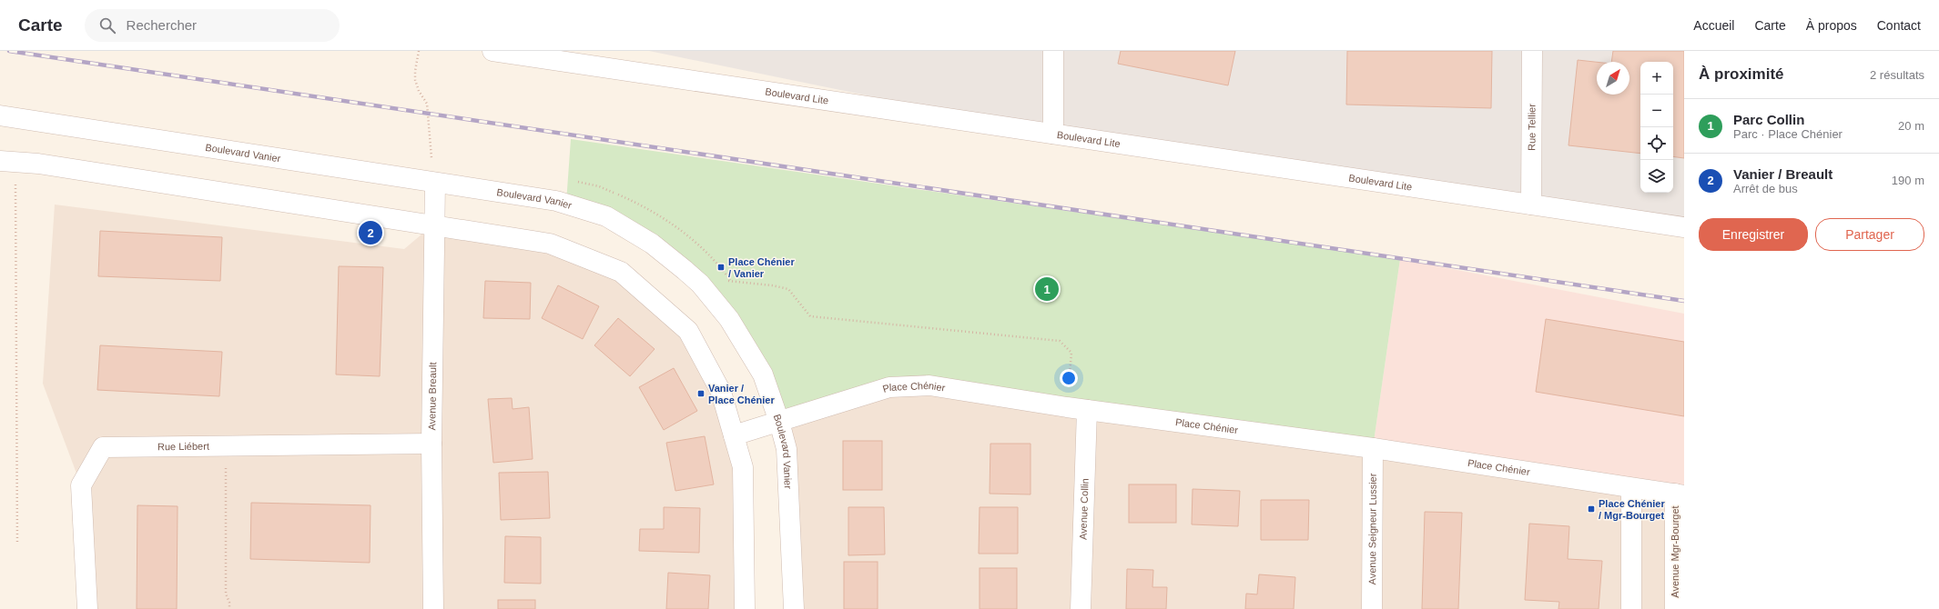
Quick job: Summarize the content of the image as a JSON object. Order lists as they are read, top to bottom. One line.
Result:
{"streets":{"street":["Boulevard Lite","Rue Tellier","Boulevard Vanier","Place Chénier","Avenue Breault","Rue Liébert","Avenue Collin","Avenue Seigneur Lussier","Avenue Mgr-Bourget"]},"crossings":[["Boulevard Lite","Rue Tellier"],["Boulevard Vanier","Place Chénier"],["Boulevard Vanier","Avenue Breault"],["Place Chénier","Avenue Collin"],["Place Chénier","Avenue Seigneur Lussier"],["Place Chénier","Avenue Mgr-Bourget"],["Avenue Breault","Rue Liébert"]],"places":{"transit":["Place Chénier / Vanier","Vanier / Place Chénier","Place Chénier / Mgr-Bourget"]},"north":"top right","page":{"header":"Carte","search":"Rechercher","nav":["Accueil","Carte","À propos","Contact"],"heading":["À proximité","2 résultats"],"map_buttons":["+","−"],"list":[{"mark":"1","name":"Parc Collin","note":"Parc · Place Chénier","value":"20 m"},{"mark":"2","name":"Vanier / Breault","note":"Arrêt de bus","value":"190 m"}],"buttons":["Enregistrer","Partager"],"pins":["2","1"]}}
